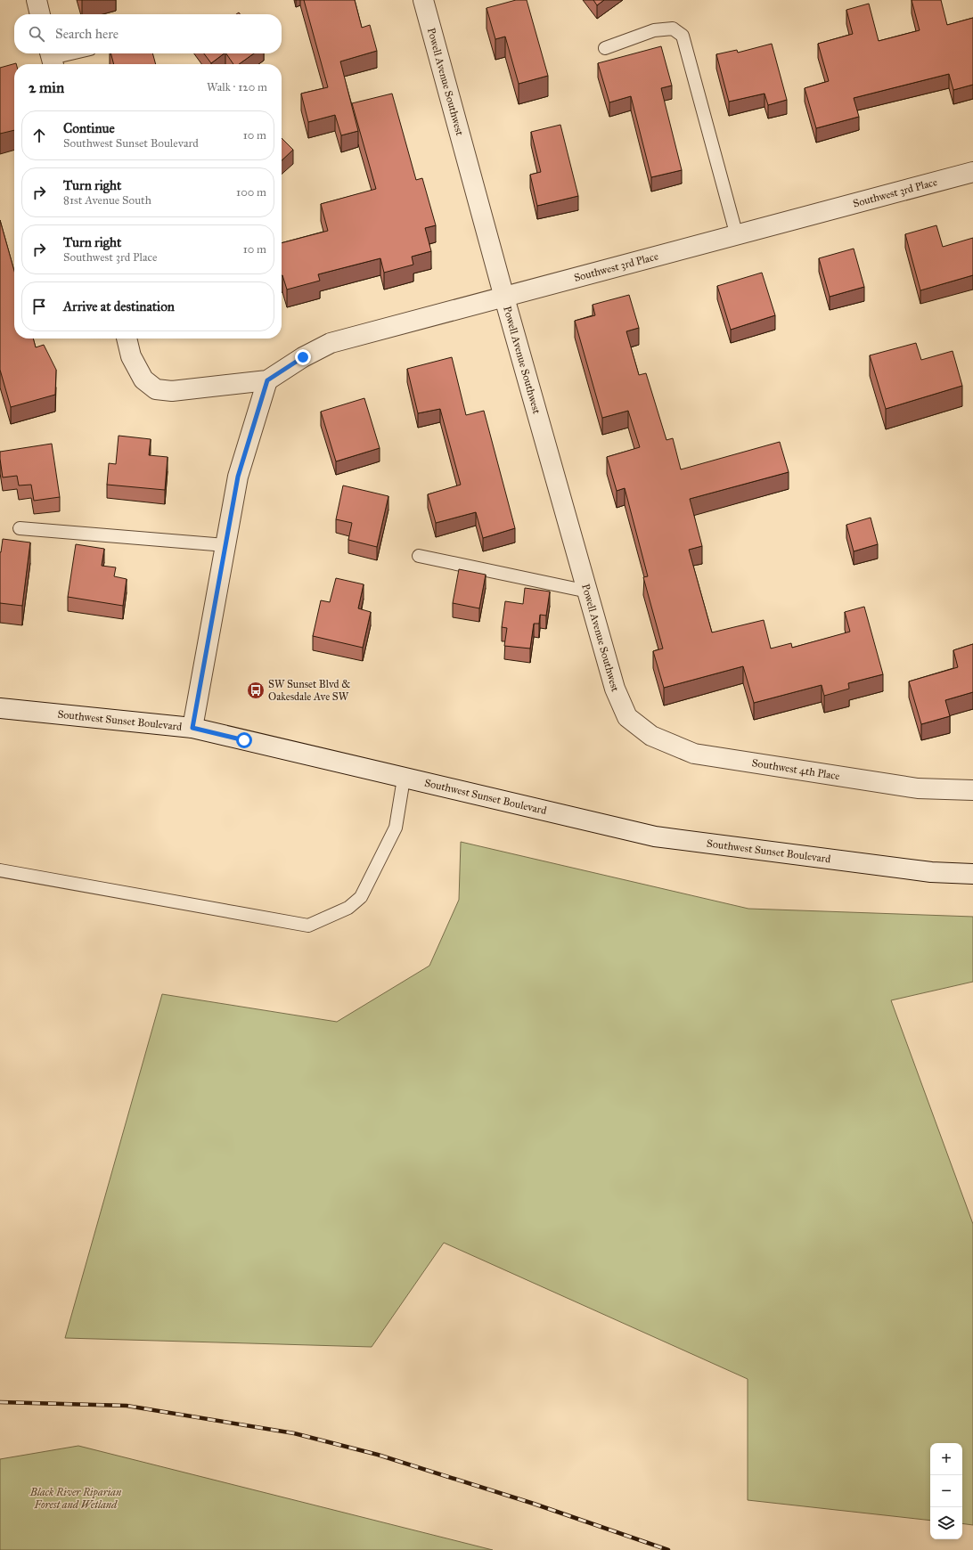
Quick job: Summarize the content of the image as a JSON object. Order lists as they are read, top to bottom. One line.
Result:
{"streets":{"street":["Powell Avenue Southwest","Southwest 3rd Place","Southwest Sunset Boulevard","Southwest 4th Place"]},"crossings":[["Powell Avenue Southwest","Southwest 3rd Place"],["Powell Avenue Southwest","Southwest 4th Place"]],"parks":["Black River Riparian Forest and Wetland"],"places":{"bus stop":["SW Sunset Blvd & Oakesdale Ave SW"]},"page":{"search":"Search here","heading":["2 min","Walk · 120 m"],"list":[["Continue","Southwest Sunset Boulevard","10 m"],["Turn right","81st Avenue South","100 m"],["Turn right","Southwest 3rd Place","10 m"],"Arrive at destination"],"map_buttons":["+","−"]}}
